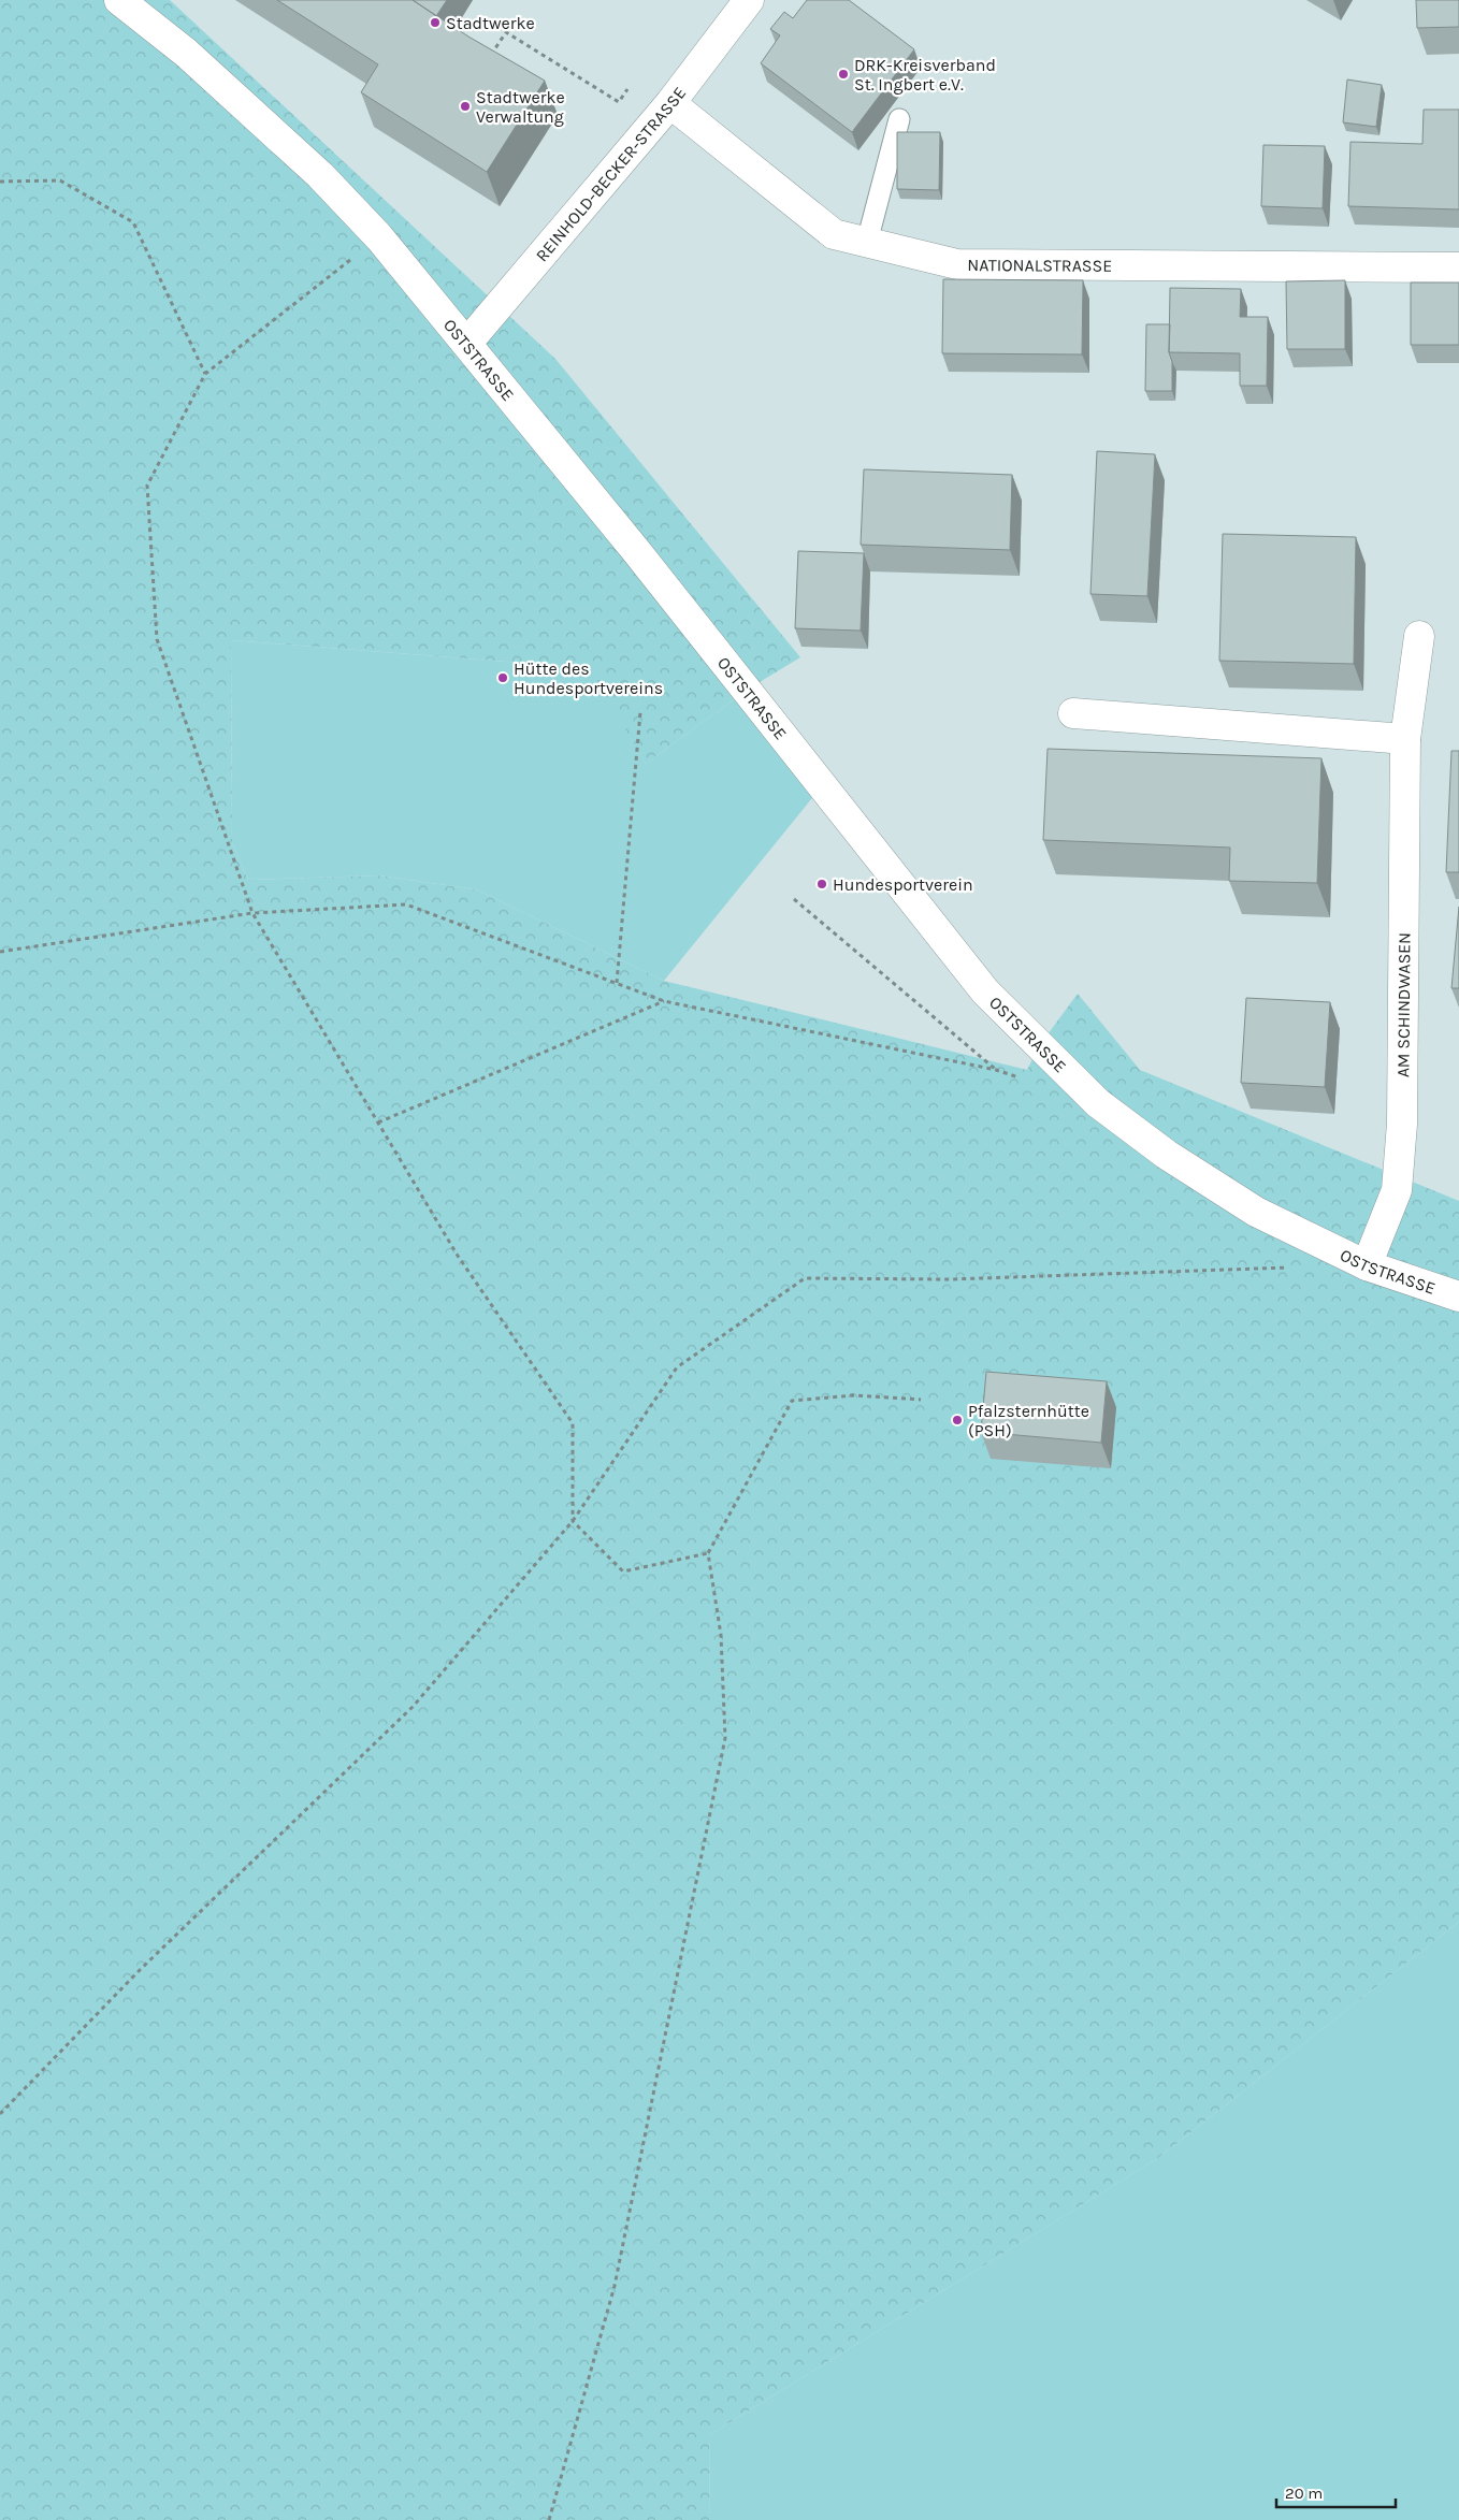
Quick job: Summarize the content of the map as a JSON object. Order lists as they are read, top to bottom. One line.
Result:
{"streets":{"street":["REINHOLD-BECKER-STRASSE","NATIONALSTRASSE","OSTSTRASSE","AM SCHINDWASEN"]},"crossings":[["REINHOLD-BECKER-STRASSE","NATIONALSTRASSE"],["REINHOLD-BECKER-STRASSE","OSTSTRASSE"],["OSTSTRASSE","AM SCHINDWASEN"]],"places":["Stadtwerke","DRK-Kreisverband St. Ingbert e.V.","Stadtwerke Verwaltung","Hütte des Hundesportvereins","Hundesportverein","Pfalzsternhütte (PSH)"],"scale_bar":"20 m"}
